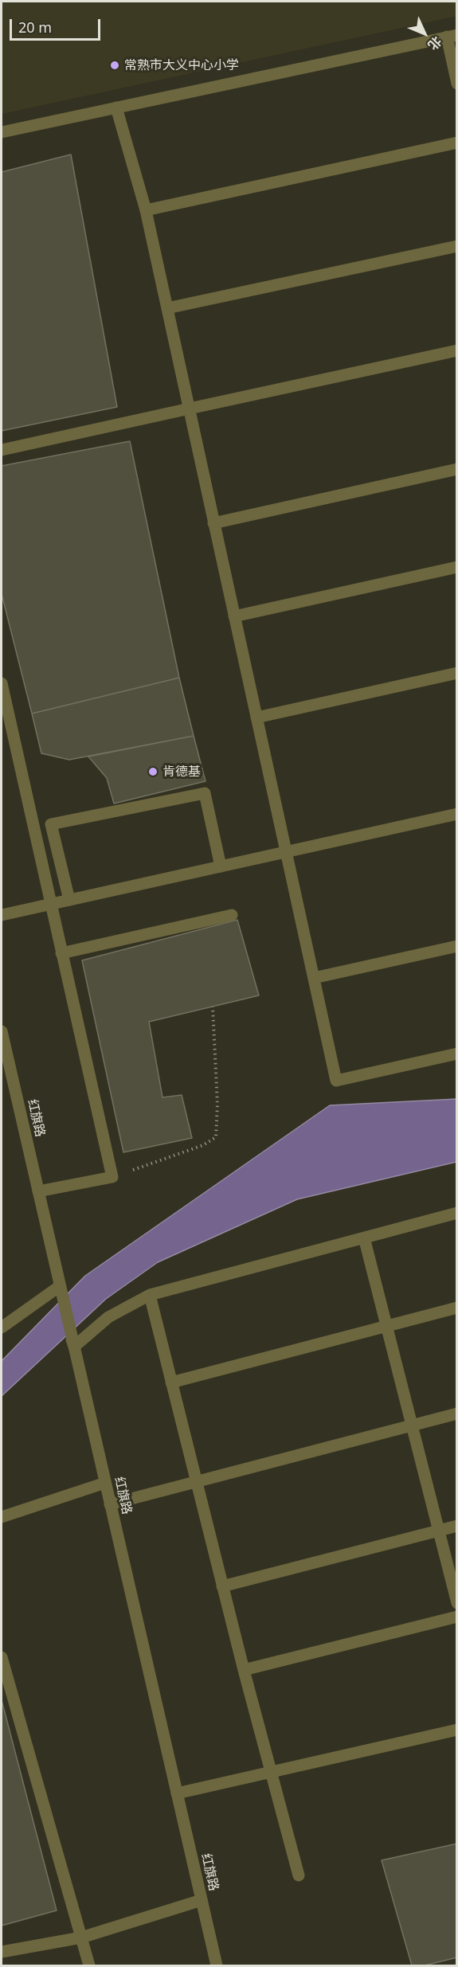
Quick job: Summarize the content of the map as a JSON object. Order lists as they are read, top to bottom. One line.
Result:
{"streets":{"street":["红旗路"]},"places":["常熟市大义中心小学","肯德基"],"scale_bar":"20 m","north":"bottom right"}
